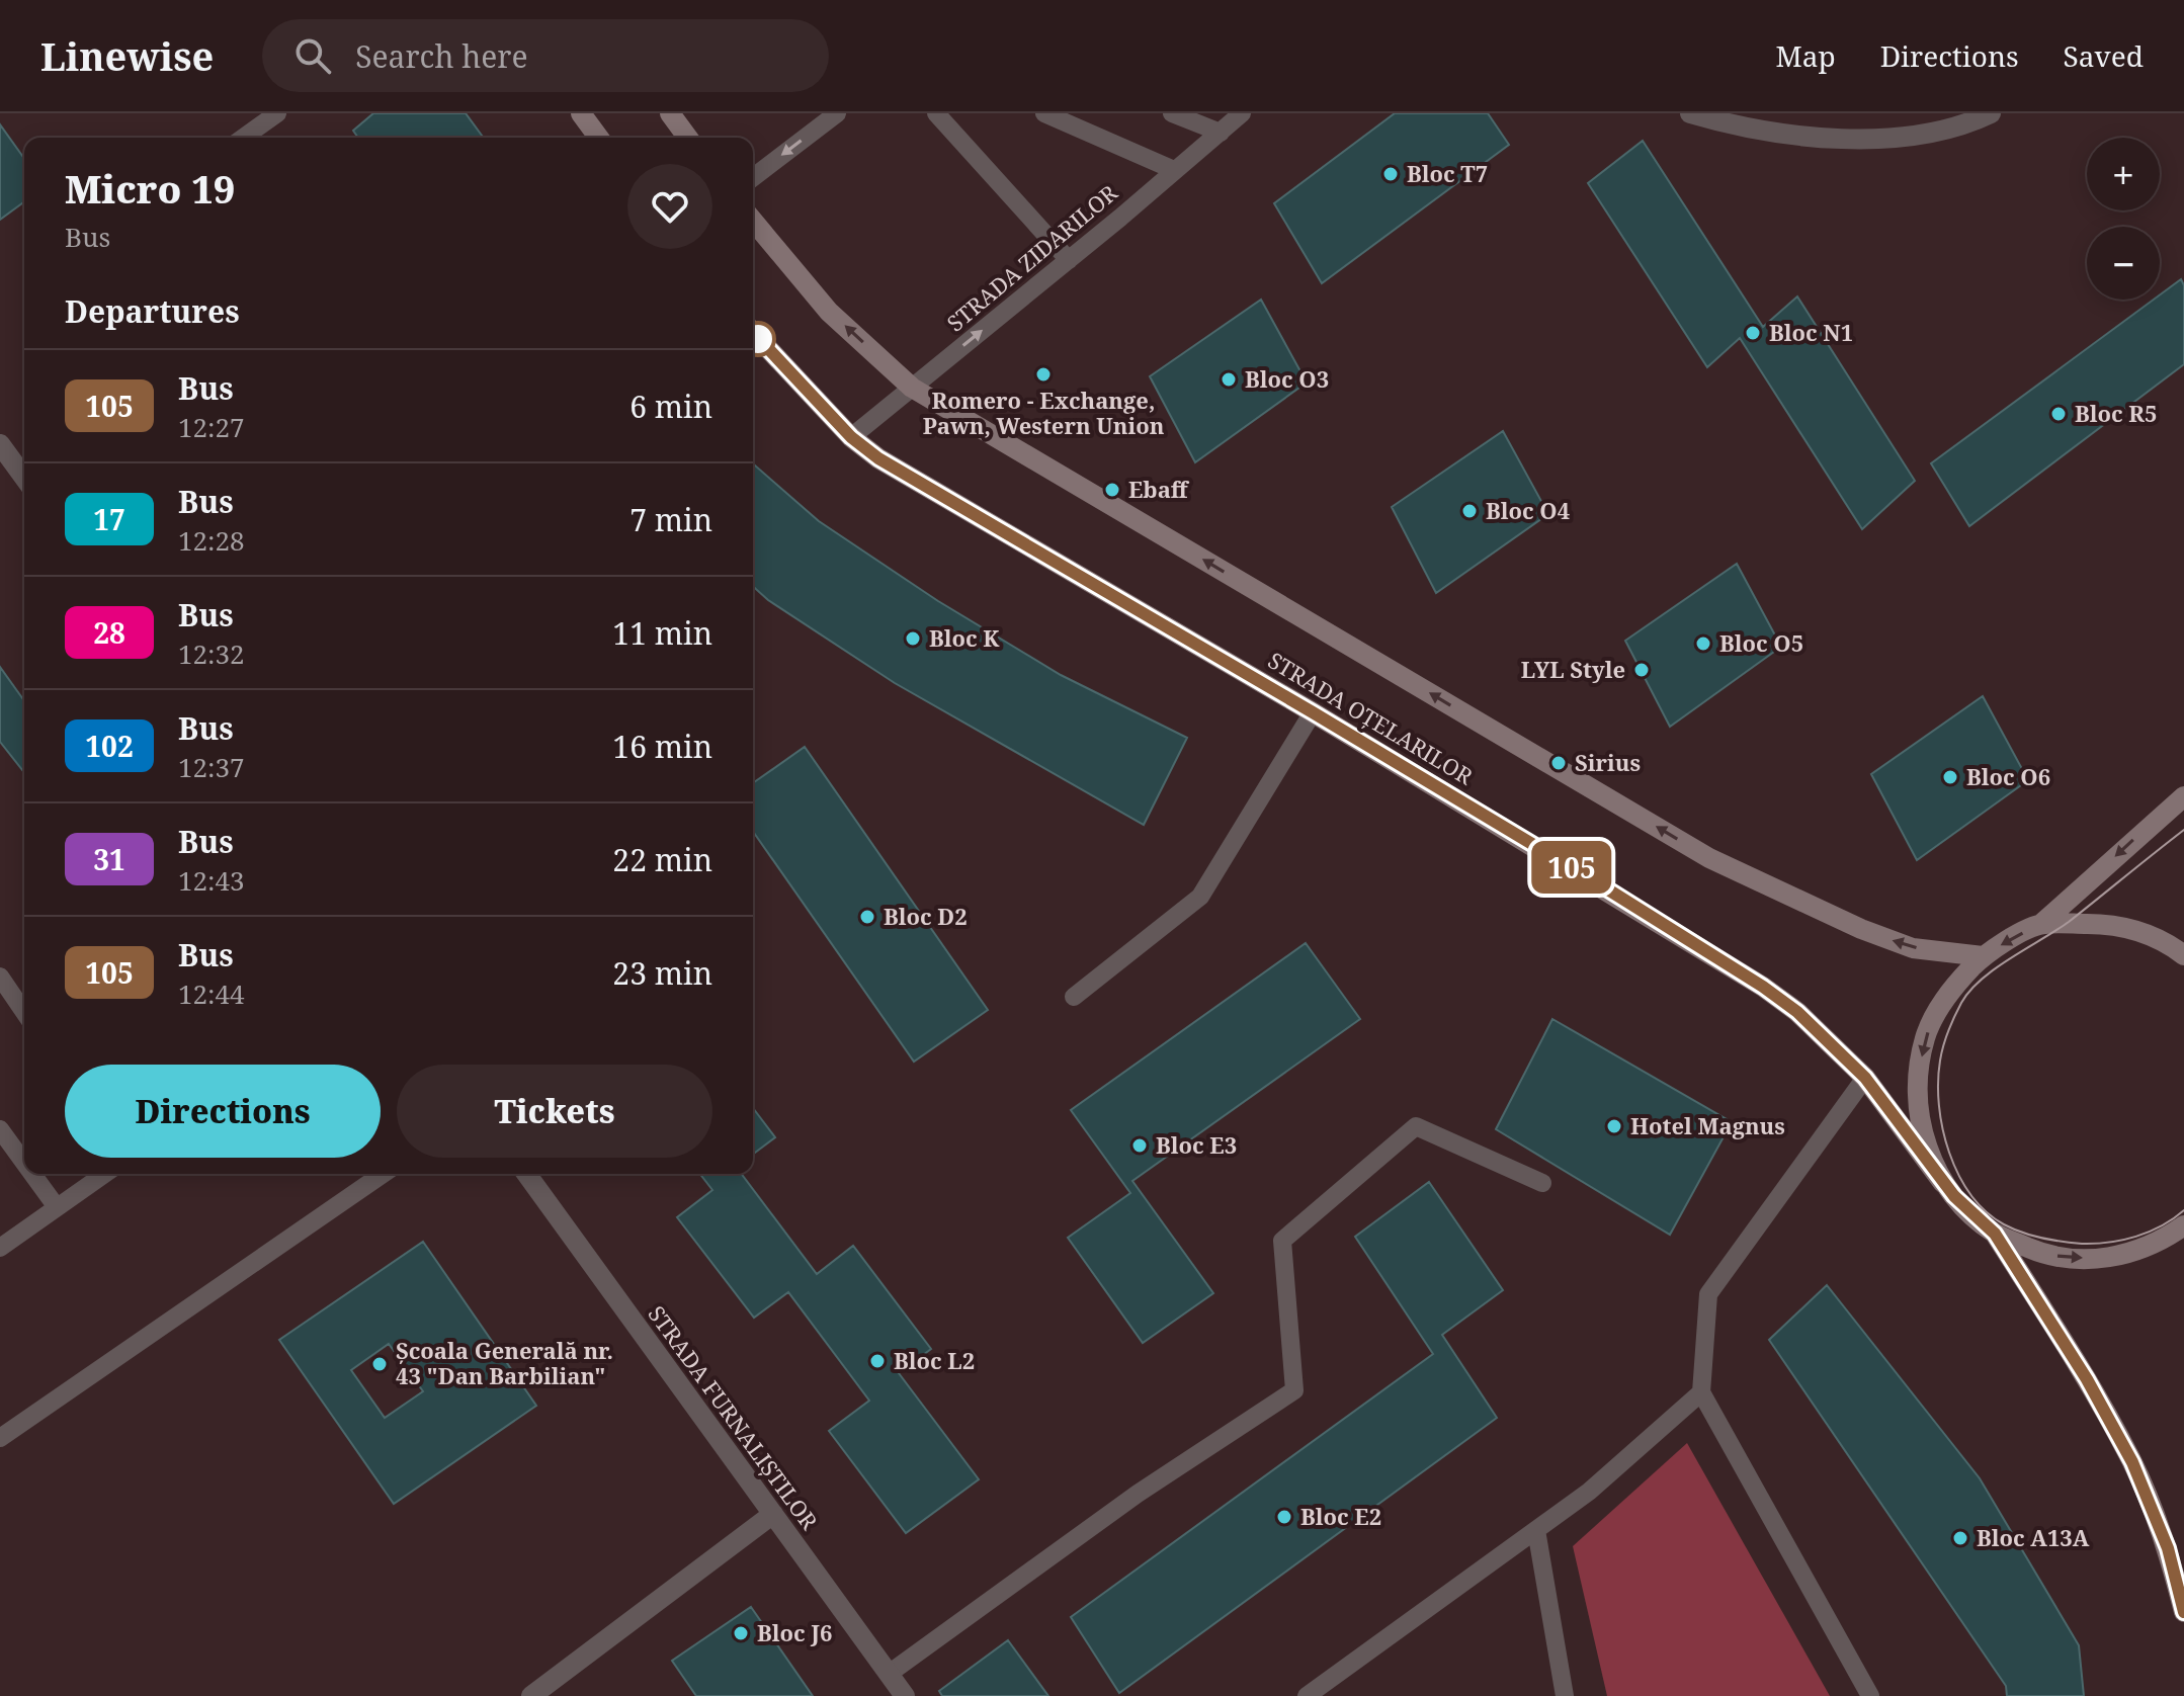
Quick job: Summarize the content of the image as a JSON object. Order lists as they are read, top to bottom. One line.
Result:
{"streets":{"main road":["STRADA OȚELARILOR"],"street":["STRADA FURNALIȘTILOR"],"lane":["STRADA ZIDARILOR"]},"crossings":[["STRADA ZIDARILOR","STRADA OȚELARILOR"]],"one_way":["STRADA ZIDARILOR"],"places":["Bloc T7","Bloc N1","Romero - Exchange, Pawn, Western Union","Bloc O3","Bloc R5","Ebaff","Bloc O4","Bloc K","Bloc O5","LYL Style","Sirius","Bloc O6","Bloc D2","Hotel Magnus","Bloc E3","Bloc L2","Școala Generală nr. 43 \"Dan Barbilian\"","Bloc E2","Bloc A13A","Bloc J6"],"lines":["bus line 105"],"page":{"header":"Linewise","search":"Search here","nav":["Map","Directions","Saved"],"on_map":"105","map_buttons":["+","−"],"heading":[["Micro 19","Bus"],"Departures"],"list":[{"mark":"105","name":"Bus","note":"12:27","value":"6 min"},{"mark":"17","name":"Bus","note":"12:28","value":"7 min"},{"mark":"28","name":"Bus","note":"12:32","value":"11 min"},{"mark":"102","name":"Bus","note":"12:37","value":"16 min"},{"mark":"31","name":"Bus","note":"12:43","value":"22 min"},{"mark":"105","name":"Bus","note":"12:44","value":"23 min"}],"buttons":["Directions","Tickets"]}}
